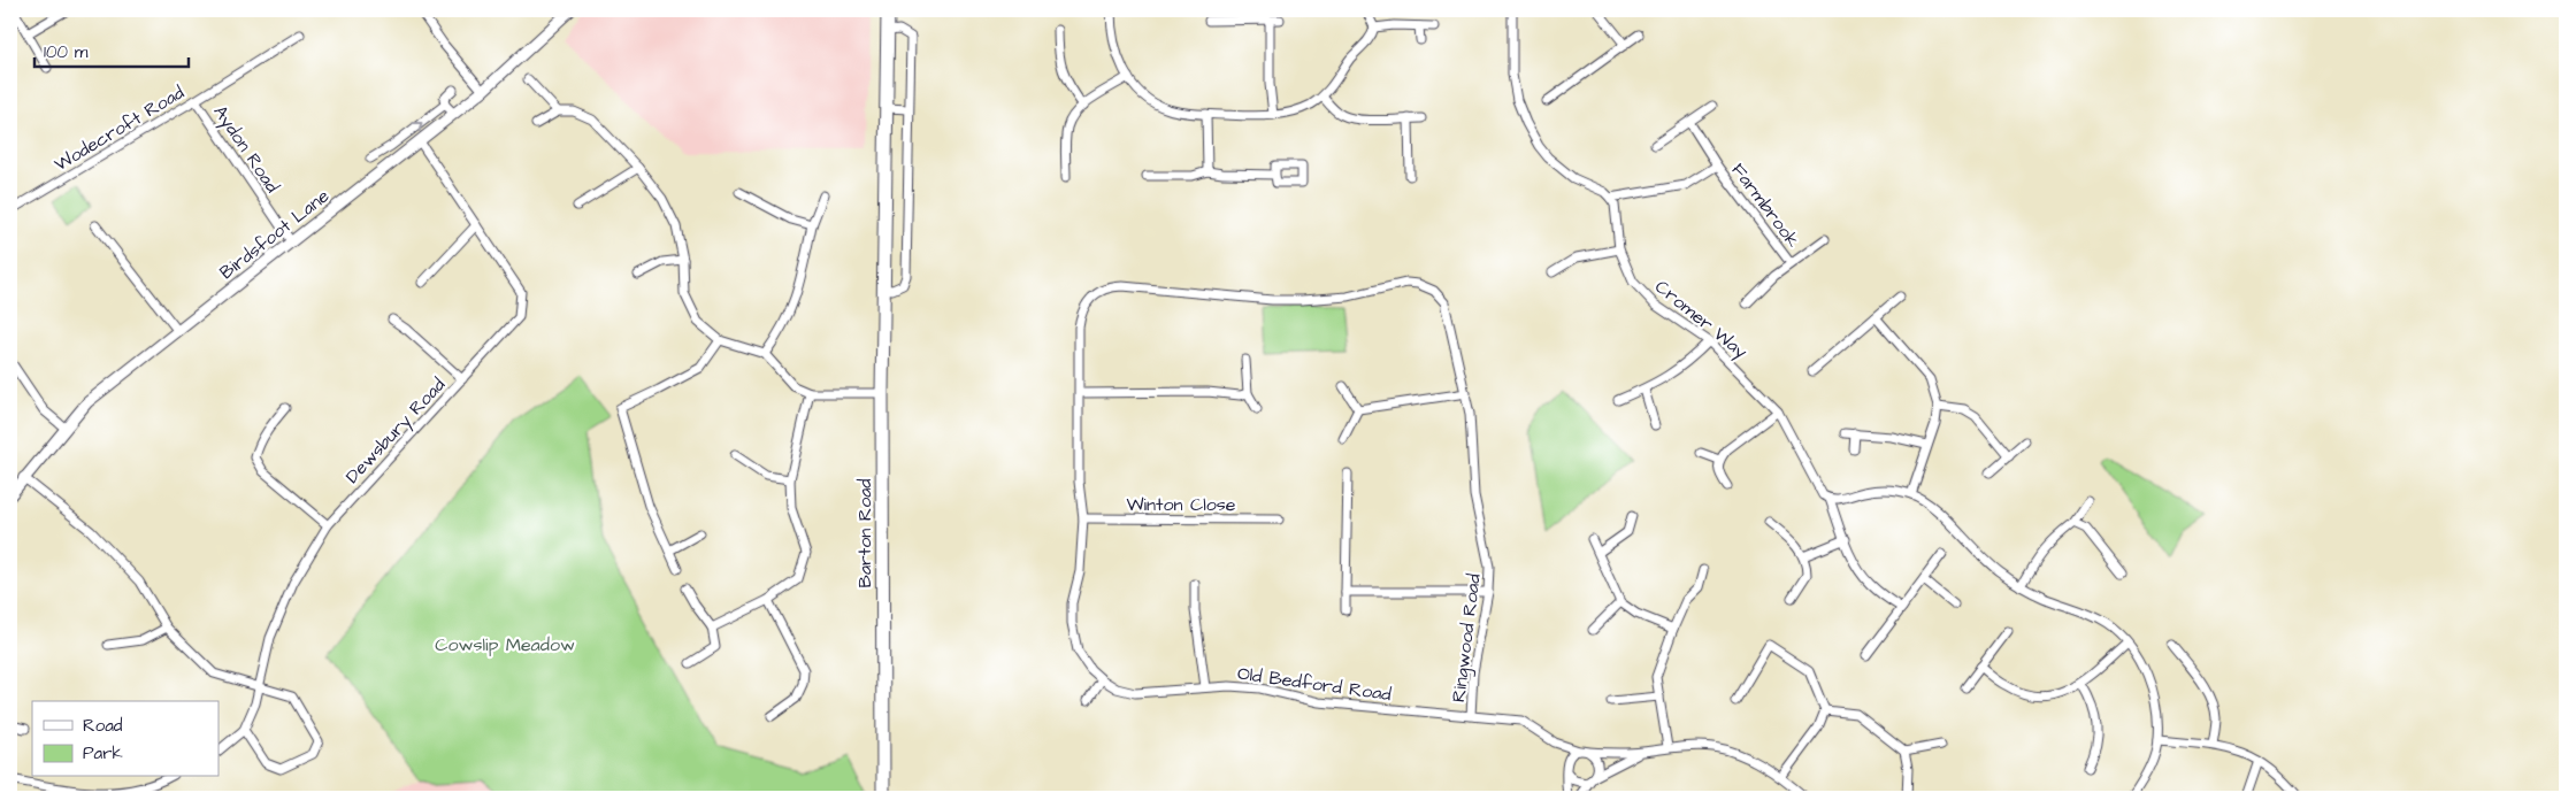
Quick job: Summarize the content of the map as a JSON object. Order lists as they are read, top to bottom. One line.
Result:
{"streets":{"highway":["Barton Road"],"street":["Wodecroft Road","Aydon Road","Farmbrook","Birdsfoot Lane","Cromer Way","Dewsbury Road","Winton Close","Ringwood Road","Old Bedford Road"]},"crossings":[["Wodecroft Road","Aydon Road"],["Aydon Road","Birdsfoot Lane"],["Farmbrook","Cromer Way"],["Birdsfoot Lane","Dewsbury Road"],["Winton Close","Old Bedford Road"],["Ringwood Road","Old Bedford Road"]],"parks":["Cowslip Meadow"],"legend":["Road","Park"],"scale_bar":"100 m"}
